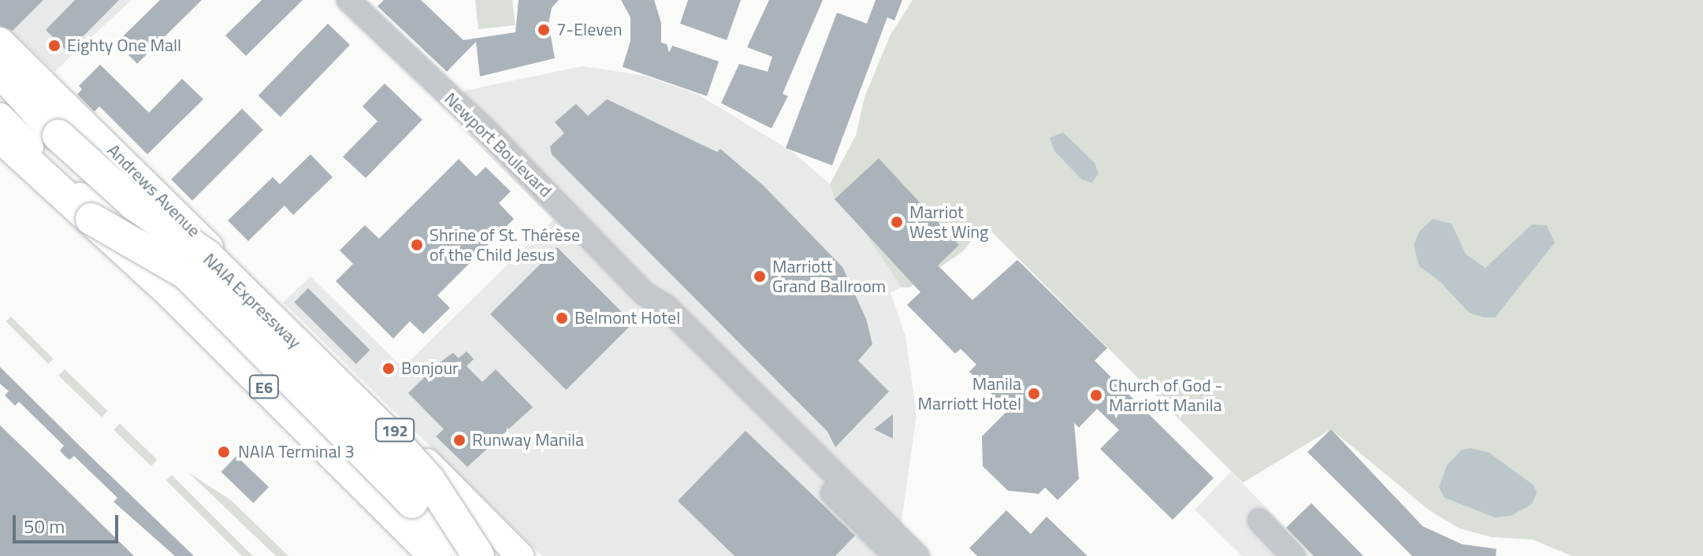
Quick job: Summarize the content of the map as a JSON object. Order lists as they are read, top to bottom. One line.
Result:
{"streets":{"highway":["NAIA Expressway","E6"],"main road":["Andrews Avenue","192"],"street":["Newport Boulevard"]},"places":["7-Eleven","Eighty One Mall","Marriot West Wing","Shrine of St. Thérèse of the Child Jesus","Marriott Grand Ballroom","Belmont Hotel","Bonjour","Manila Marriott Hotel","Church of God - Marriott Manila","Runway Manila","NAIA Terminal 3"],"scale_bar":"50 m"}
